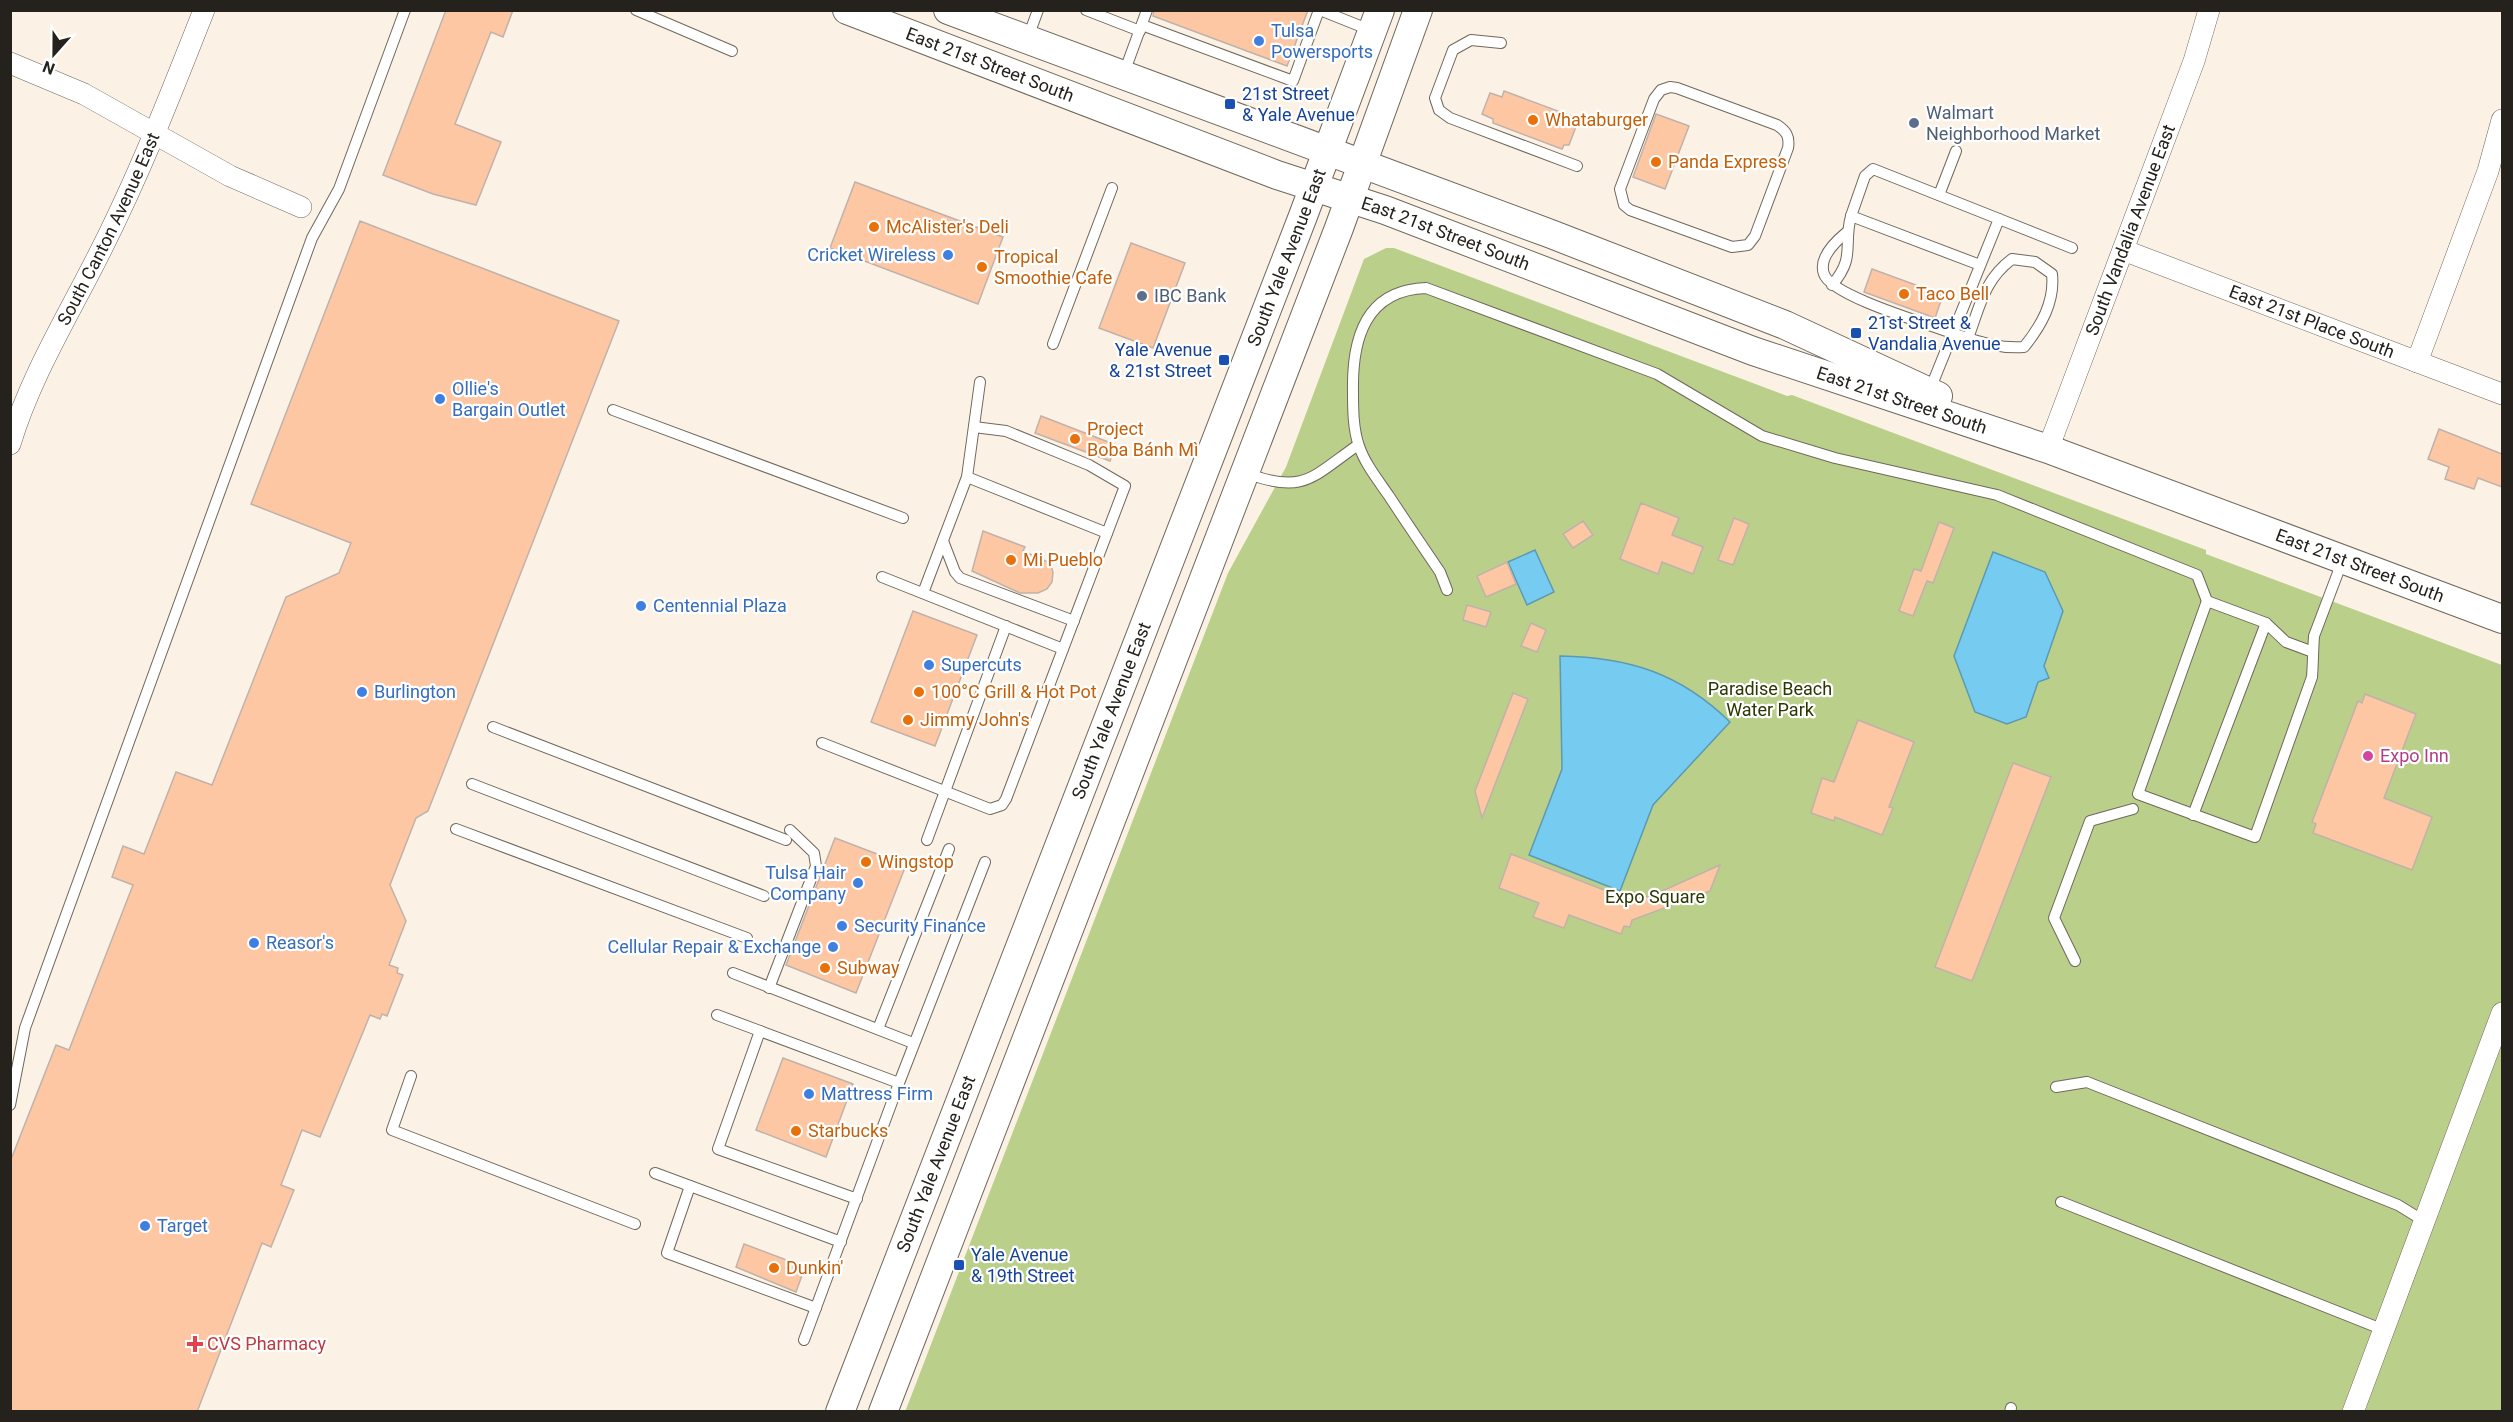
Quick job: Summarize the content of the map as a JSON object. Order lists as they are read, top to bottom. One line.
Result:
{"streets":{"main road":["East 21st Street South","South Yale Avenue East"],"street":["South Canton Avenue East","South Vandalia Avenue East","East 21st Place South"]},"crossings":[["East 21st Street South","South Vandalia Avenue East"],["East 21st Street South","South Yale Avenue East"],["South Vandalia Avenue East","East 21st Place South"]],"parks":["Paradise Beach Water Park","Expo Square"],"places":{"other":["Tulsa Powersports","Whataburger","Walmart Neighborhood Market","Panda Express","McAlister's Deli","Cricket Wireless","Tropical Smoothie Cafe","Taco Bell","IBC Bank","Ollie's Bargain Outlet","Project Boba Bánh Mì","Mi Pueblo","Centennial Plaza","Supercuts","Burlington","100°C Grill & Hot Pot","Jimmy John's","Expo Inn","Wingstop","Tulsa Hair Company","Security Finance","Reasor's","Cellular Repair & Exchange","Subway","Mattress Firm","Starbucks","Target","Dunkin'"],"transit":["21st Street & Yale Avenue","21st Street & Vandalia Avenue","Yale Avenue & 21st Street","Yale Avenue & 19th Street"],"health":["CVS Pharmacy"]},"north":"bottom"}
